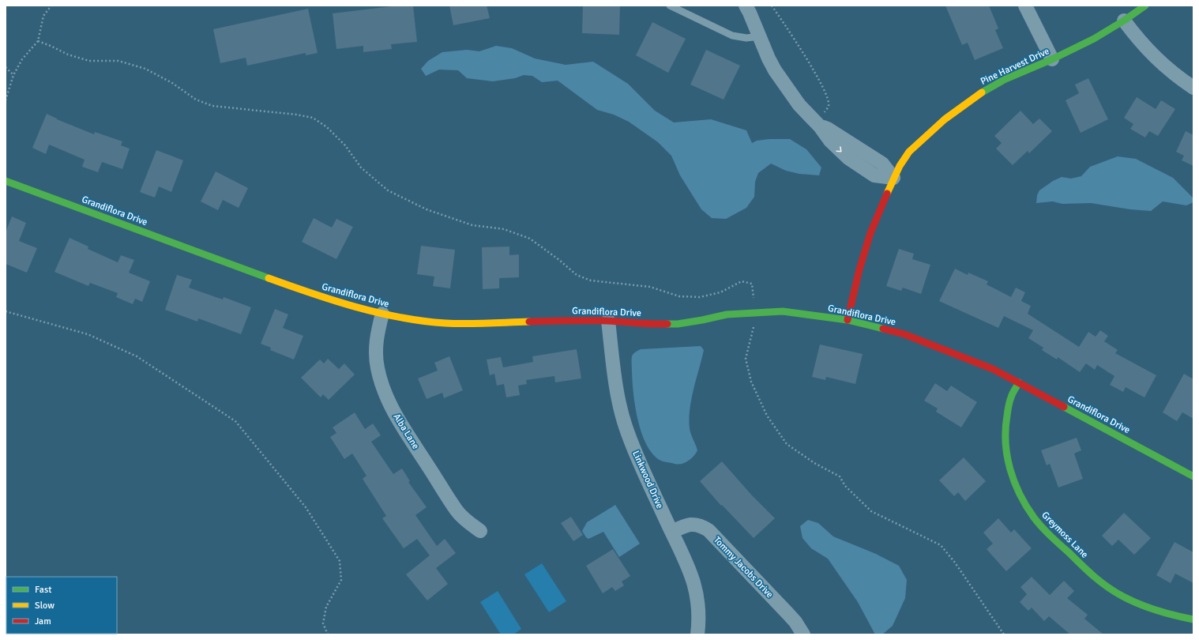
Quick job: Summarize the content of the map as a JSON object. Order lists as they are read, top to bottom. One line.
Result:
{"streets":{"street":["Pine Harvest Drive","Grandiflora Drive","Alba Lane","Linkwood Drive","Greymoss Lane","Tommy Jacobs Drive"]},"crossings":[["Pine Harvest Drive","Grandiflora Drive"],["Grandiflora Drive","Alba Lane"],["Grandiflora Drive","Linkwood Drive"],["Grandiflora Drive","Greymoss Lane"],["Linkwood Drive","Tommy Jacobs Drive"]],"legend":["Fast","Slow","Jam"]}
